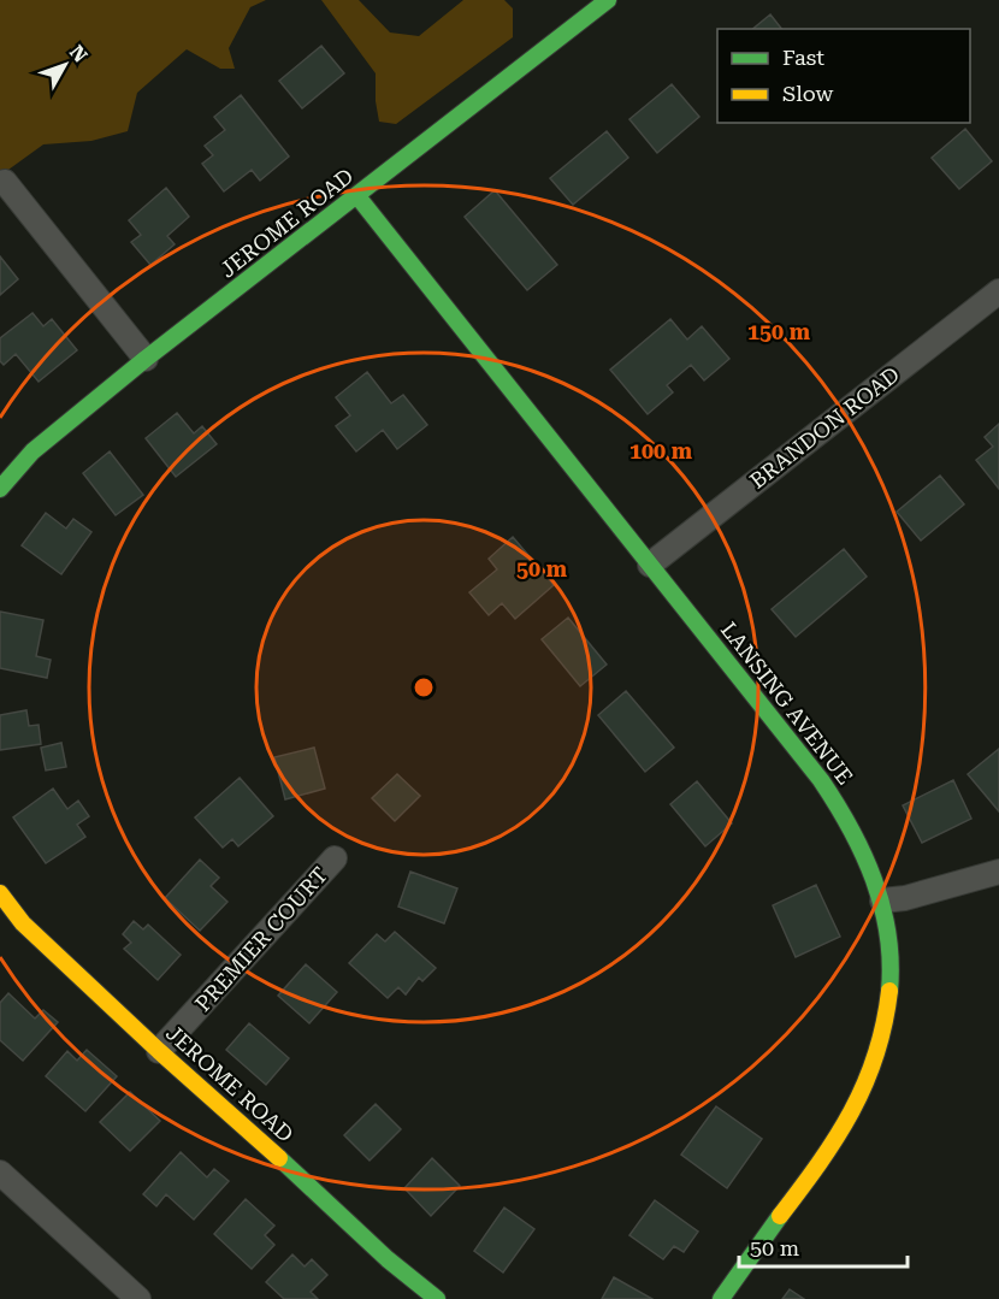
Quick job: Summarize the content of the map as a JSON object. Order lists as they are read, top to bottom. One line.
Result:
{"streets":{"street":["JEROME ROAD","BRANDON ROAD","LANSING AVENUE","PREMIER COURT"]},"crossings":[["JEROME ROAD","LANSING AVENUE"],["JEROME ROAD","PREMIER COURT"],["BRANDON ROAD","LANSING AVENUE"]],"legend":["Fast","Slow"],"scale_bar":"50 m","north":"top right","rings":["150 m","100 m","50 m"]}
